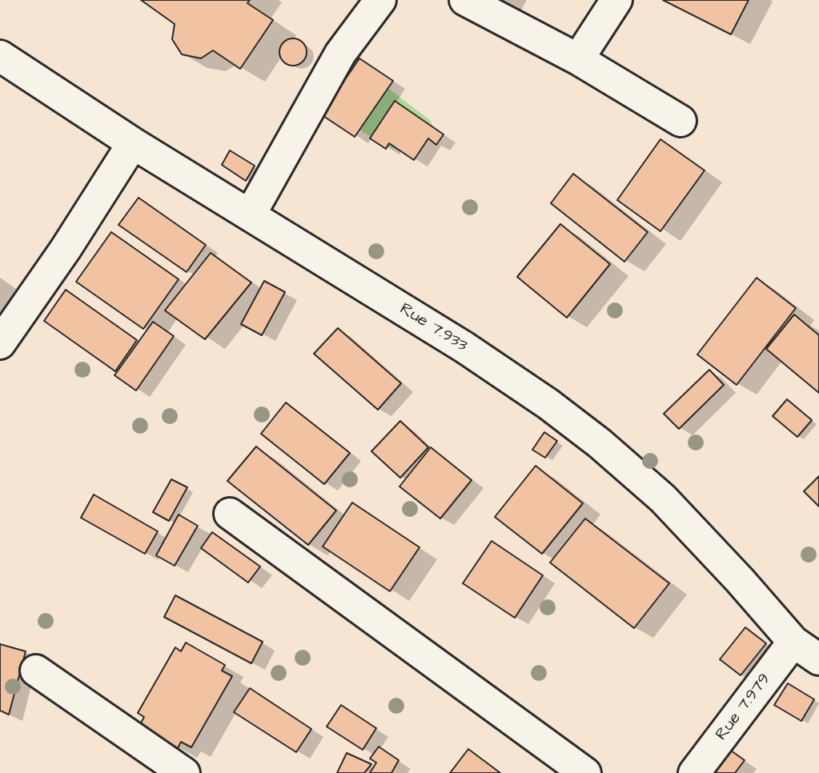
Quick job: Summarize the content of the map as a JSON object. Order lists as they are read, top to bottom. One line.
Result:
{"streets":{"street":["Rue 7.933","Rue 7.979"]},"crossings":[["Rue 7.933","Rue 7.979"]]}
